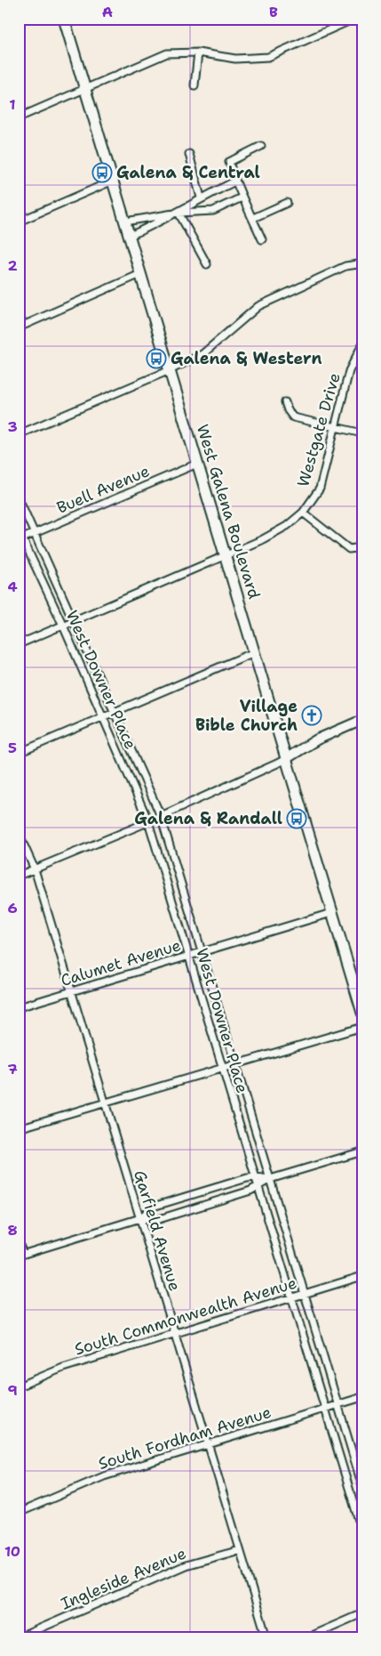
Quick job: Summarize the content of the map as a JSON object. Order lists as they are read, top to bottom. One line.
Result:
{"streets":{"main road":["West Galena Boulevard"],"street":["Westgate Drive","Buell Avenue","West Downer Place","Calumet Avenue","Garfield Avenue","South Commonwealth Avenue","South Fordham Avenue","Ingleside Avenue"]},"crossings":[["Westgate Drive","West Galena Boulevard"],["Westgate Drive","West Downer Place"],["Buell Avenue","West Galena Boulevard"],["Buell Avenue","West Downer Place"],["West Galena Boulevard","Calumet Avenue"],["West Downer Place","Calumet Avenue"],["West Downer Place","South Commonwealth Avenue"],["West Downer Place","South Fordham Avenue"],["Calumet Avenue","Garfield Avenue"],["Garfield Avenue","South Commonwealth Avenue"],["Garfield Avenue","South Fordham Avenue"],["Garfield Avenue","Ingleside Avenue"]],"places":{"bus stop":["Galena & Central","Galena & Western","Galena & Randall"],"church":["Village Bible Church"]},"grid":{"columns":["A","B"],"rows":["1","2","3","4","5","6","7","8","9","10"]}}
